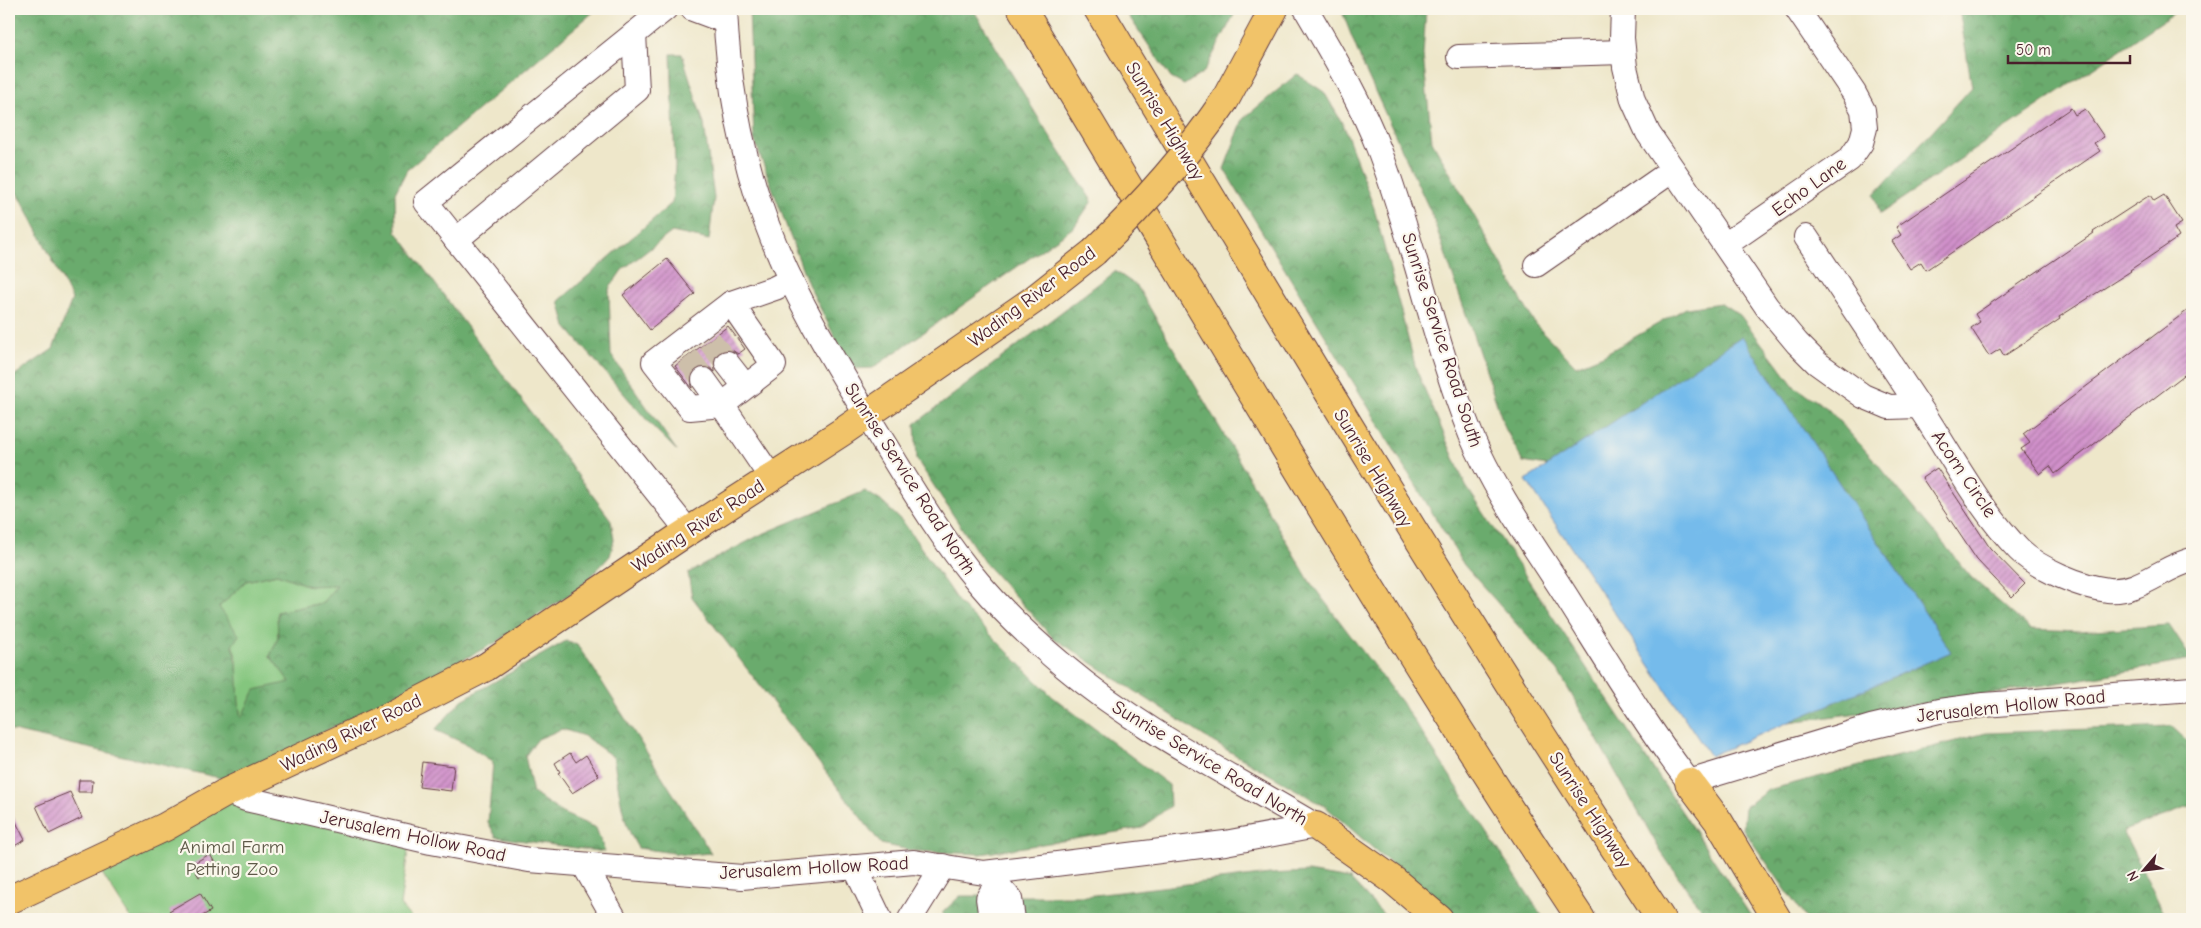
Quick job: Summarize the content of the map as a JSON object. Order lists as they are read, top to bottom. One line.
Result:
{"streets":{"main road":["Sunrise Highway","Wading River Road"],"street":["Echo Lane","Sunrise Service Road South","Acorn Circle","Sunrise Service Road North","Jerusalem Hollow Road"]},"crossings":[["Wading River Road","Sunrise Service Road North"],["Wading River Road","Jerusalem Hollow Road"],["Sunrise Service Road South","Jerusalem Hollow Road"],["Sunrise Service Road North","Jerusalem Hollow Road"]],"parks":["Animal Farm Petting Zoo"],"scale_bar":"50 m","north":"bottom left"}
